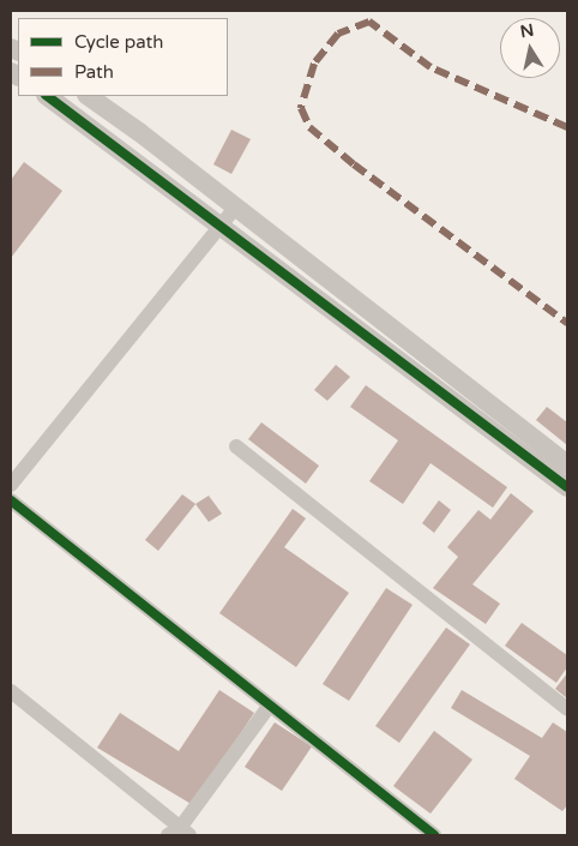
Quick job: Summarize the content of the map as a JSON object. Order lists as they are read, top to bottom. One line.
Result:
{"legend":["Cycle path","Path"],"north":"top"}
